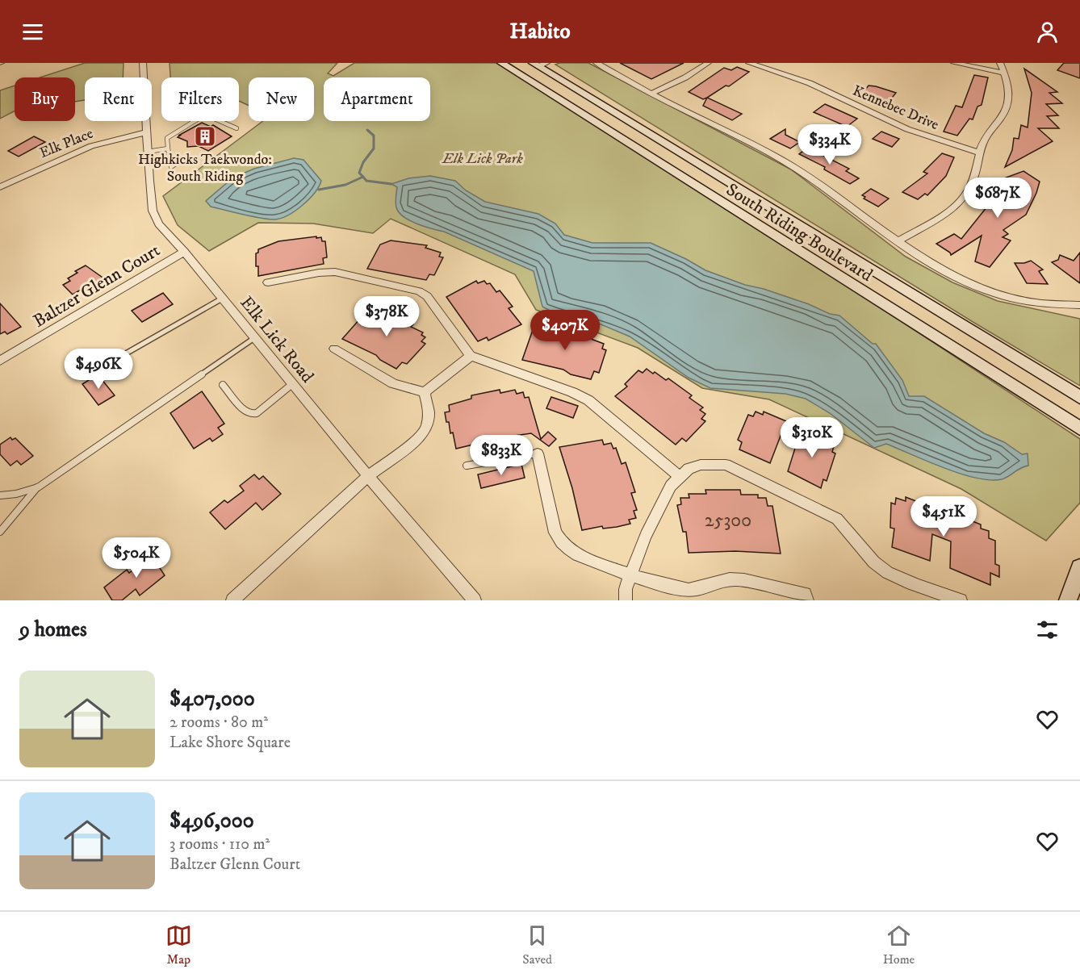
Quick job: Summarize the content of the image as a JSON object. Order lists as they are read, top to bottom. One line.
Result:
{"streets":{"street":["Kennebec Drive","Elk Place","South Riding Boulevard","Baltzer Glenn Court","Elk Lick Road"]},"crossings":[["Elk Place","Elk Lick Road"],["Baltzer Glenn Court","Elk Lick Road"]],"parks":["Elk Lick Park"],"places":{"building":["Highkicks Taekwondo: South Riding"]},"house_numbers":["25300"],"page":{"header":"Habito","chip":["Buy","Rent","Filters","New","Apartment"],"price":["$334K","$687K","$378K","$407K","$496K","$310K","$833K","$451K","$504K"],"heading":"9 homes","list":[{"name":"$407,000","note":"2 rooms · 80 m² · Lake Shore Square"},{"name":"$496,000","note":"3 rooms · 110 m² · Baltzer Glenn Court"}],"tabs":["Map","Saved","Home"]}}
